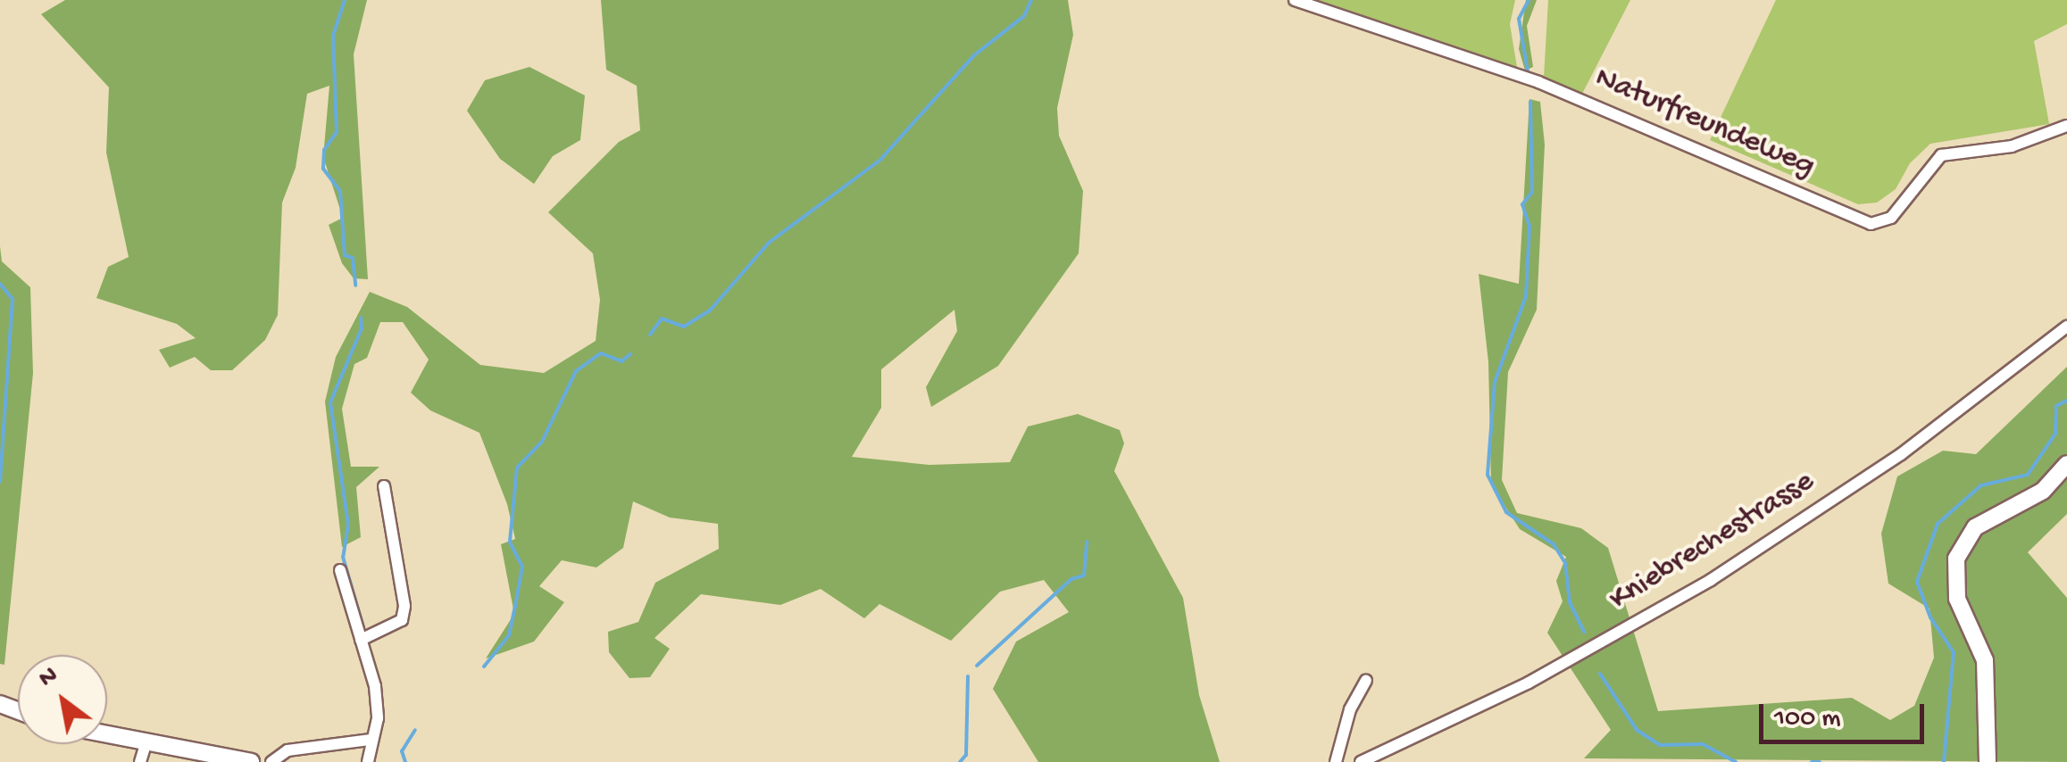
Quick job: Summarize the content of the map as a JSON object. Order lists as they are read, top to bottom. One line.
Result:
{"streets":{"street":["Naturfreundeweg","Kniebrechestrasse"]},"scale_bar":"100 m","north":"top left"}
